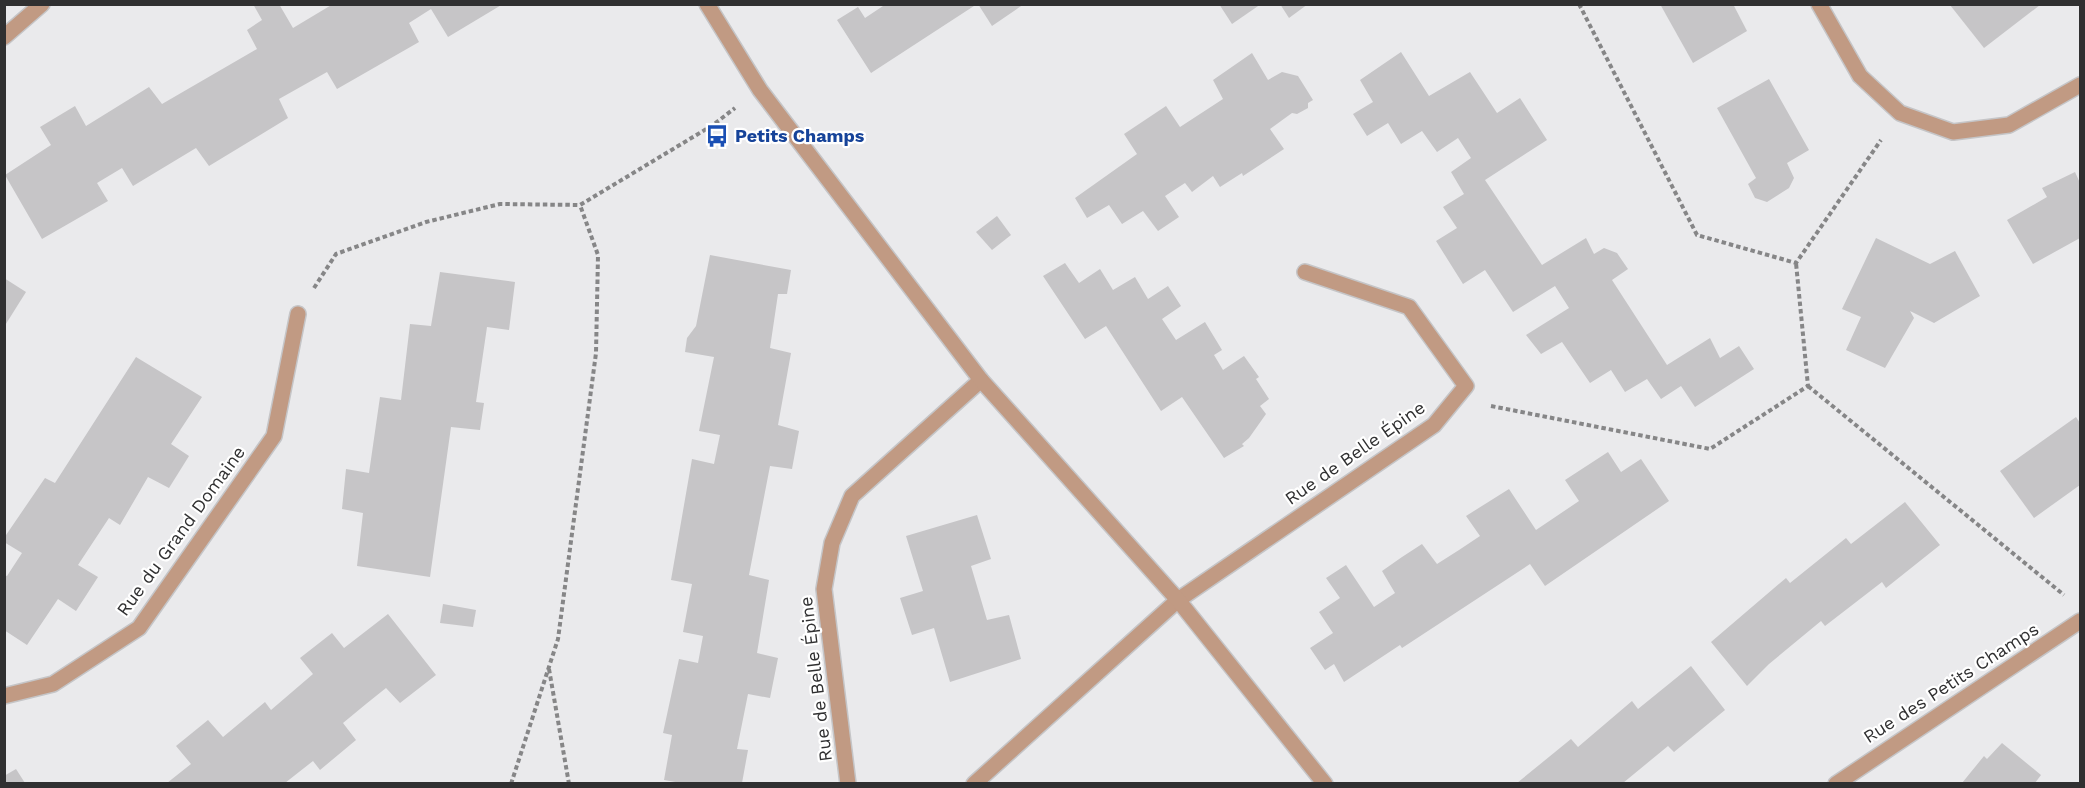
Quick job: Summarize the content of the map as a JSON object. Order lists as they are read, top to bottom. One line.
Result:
{"streets":{"street":["Rue de Belle Épine","Rue du Grand Domaine","Rue des Petits Champs"]},"places":{"bus stop":["Petits Champs"]}}
